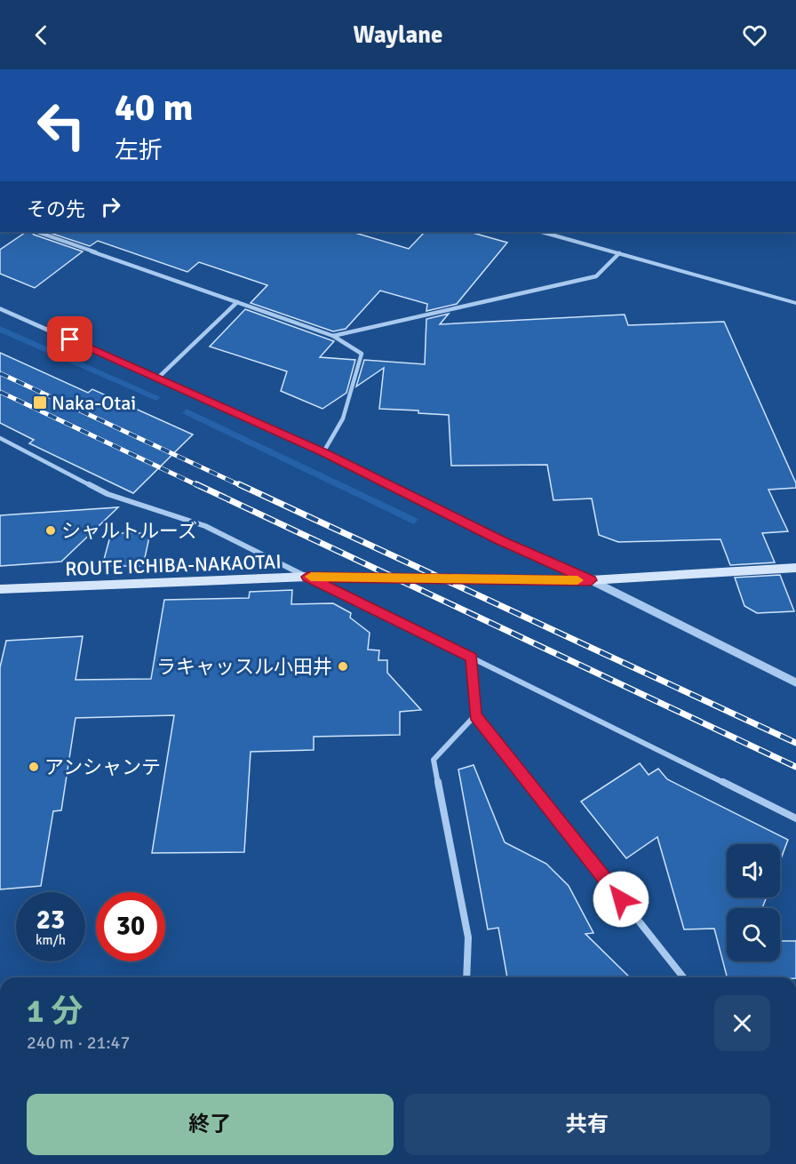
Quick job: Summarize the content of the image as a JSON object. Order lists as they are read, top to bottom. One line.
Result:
{"streets":{"main road":["ROUTE ICHIBA-NAKAOTAI"]},"places":{"transit":["Naka-Otai"],"other":["シャルトルーズ","ラキャッスル小田井","アンシャンテ"]},"page":{"header":"Waylane","turn":["40 m","左折"],"then":"その先","speed":"23 km/h","limit":"30","heading":["1 分","240 m · 21:47"],"buttons":["終了","共有"]}}
